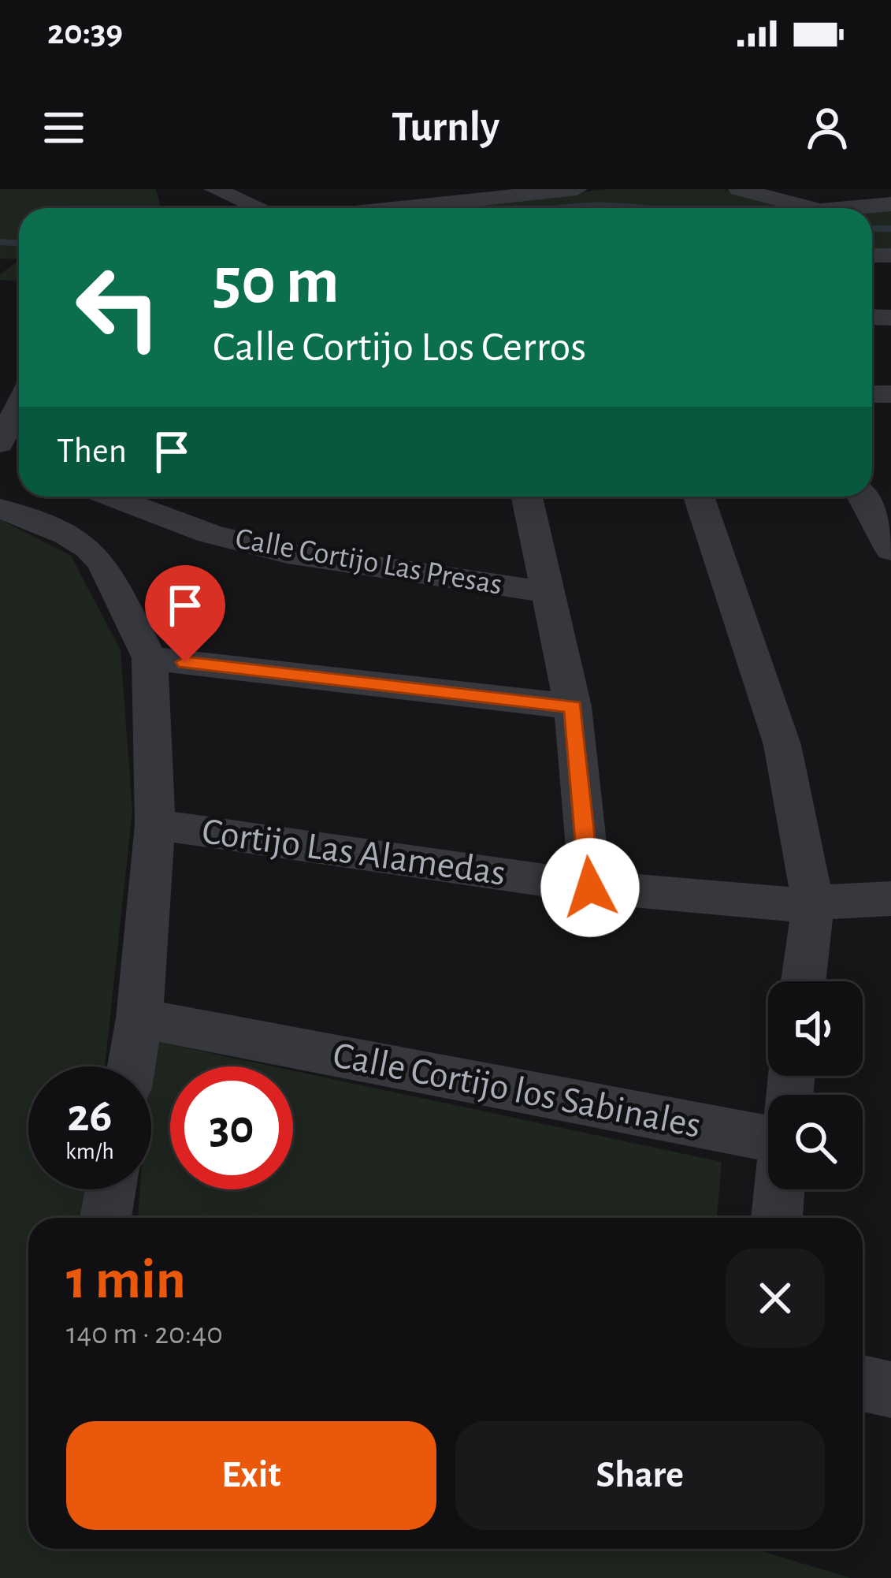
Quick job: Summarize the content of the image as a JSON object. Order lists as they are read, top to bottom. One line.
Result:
{"streets":{"street":["Calle Cortijo Las Presas","Cortijo Las Alamedas","Calle Cortijo los Sabinales"]},"page":{"status":"20:39","header":"Turnly","turn":["50 m","Calle Cortijo Los Cerros"],"then":"Then","speed":"26 km/h","limit":"30","heading":["1 min","140 m · 20:40"],"buttons":["Exit","Share"]}}
